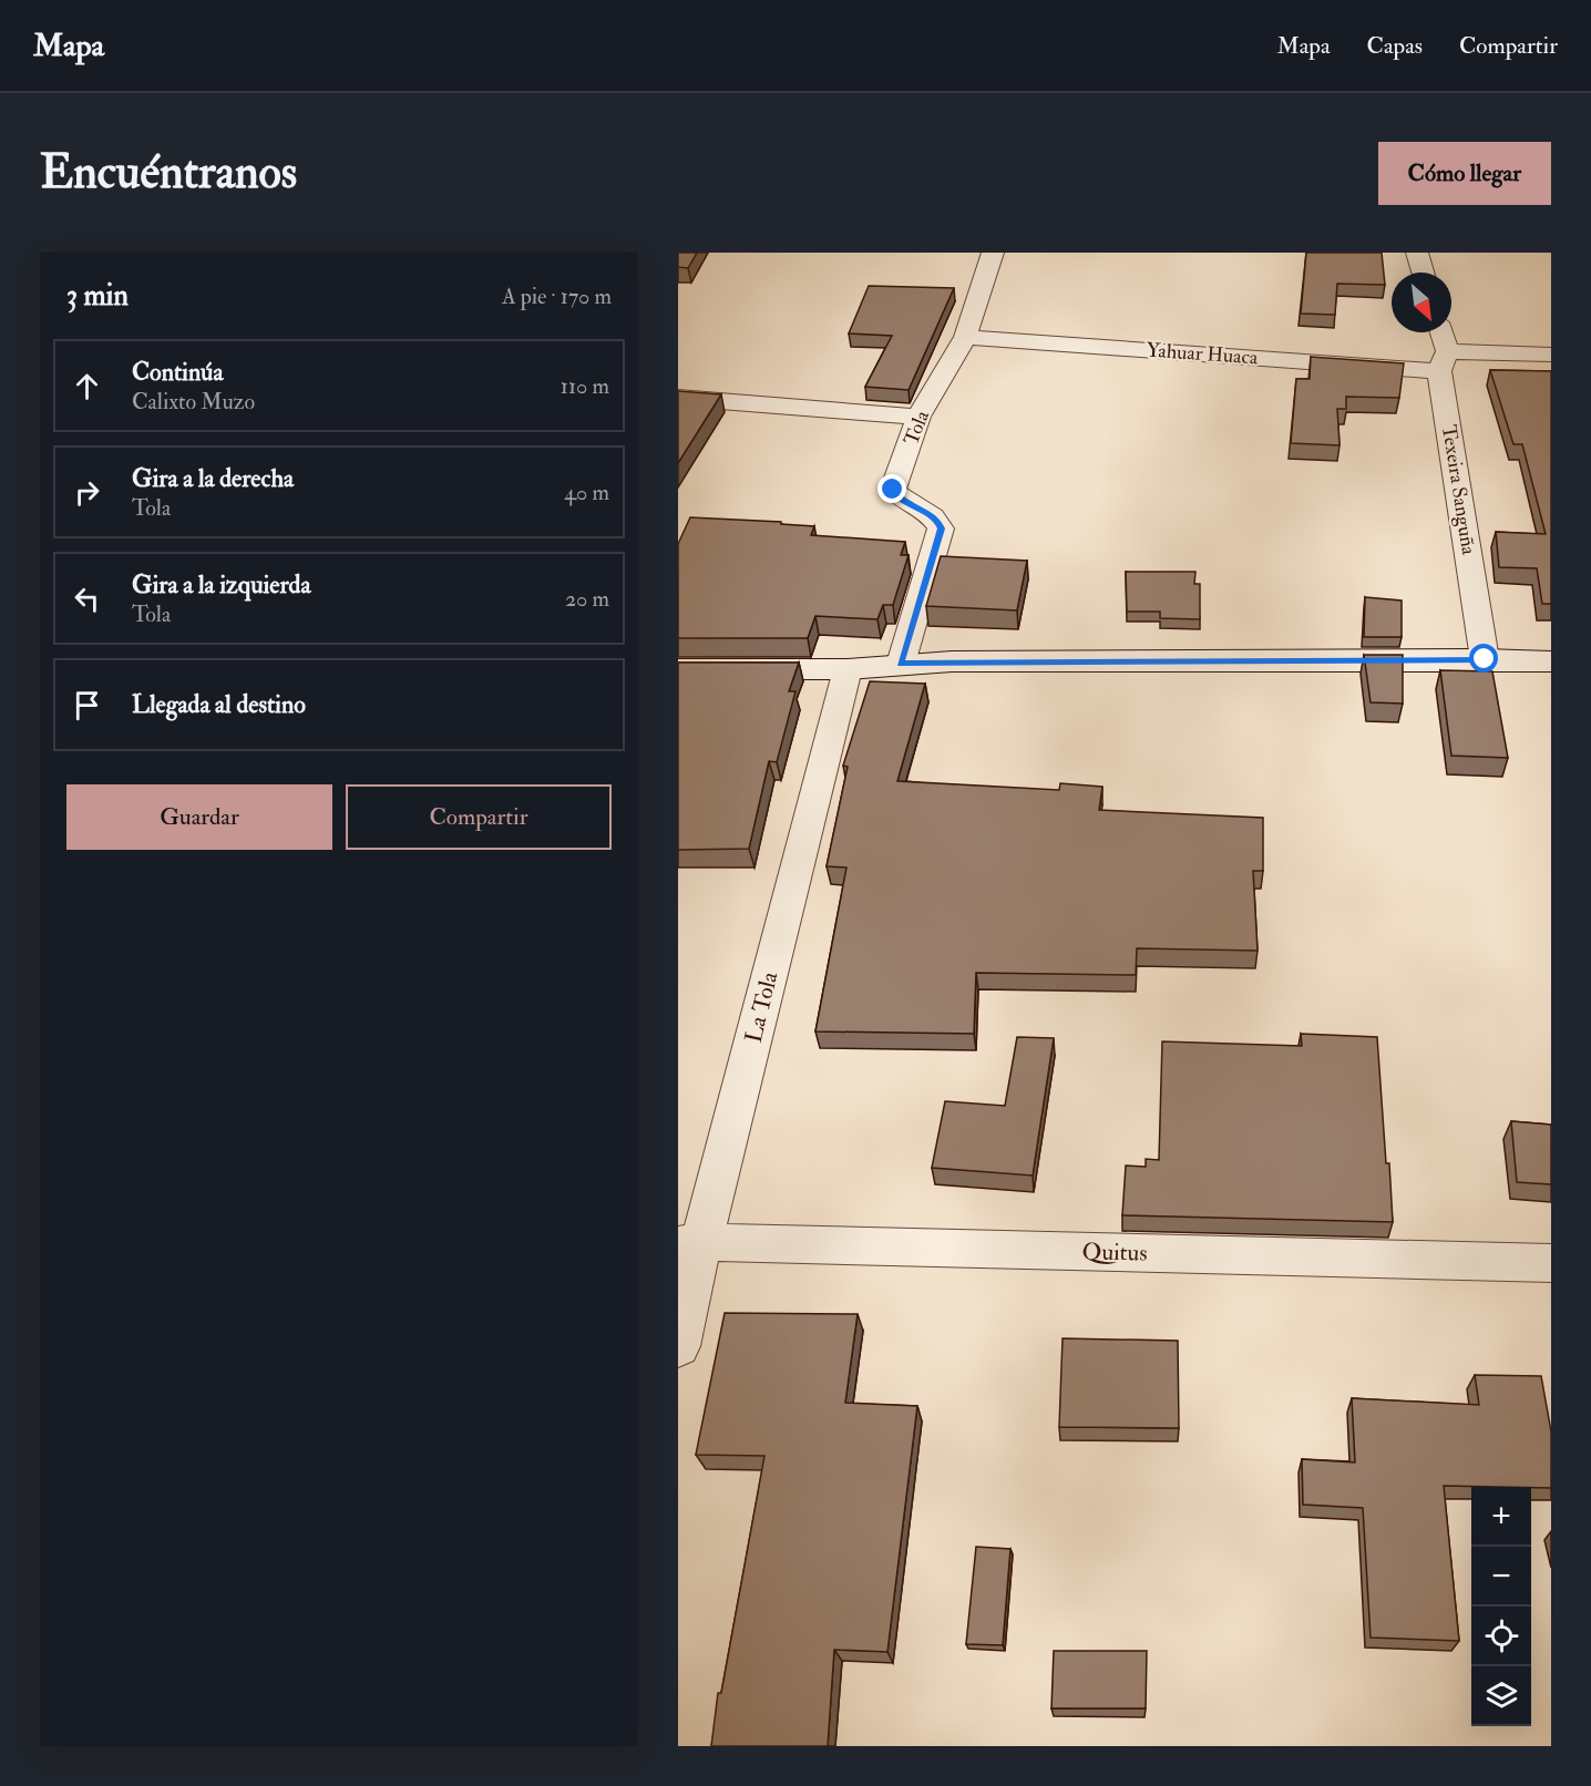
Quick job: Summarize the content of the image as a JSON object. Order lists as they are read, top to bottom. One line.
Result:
{"streets":{"street":["Yahuar Huaca","Tola","Texeira Sanguña","La Tola","Quitus"]},"crossings":[["Yahuar Huaca","Tola"],["Yahuar Huaca","Texeira Sanguña"],["La Tola","Quitus"]],"north":"bottom right","page":{"header":"Mapa","nav":["Mapa","Capas","Compartir"],"buttons":["Cómo llegar",["Guardar","Compartir"]],"title":"Encuéntranos","heading":["3 min","A pie · 170 m"],"list":[["Continúa","Calixto Muzo","110 m"],["Gira a la derecha","Tola","40 m"],["Gira a la izquierda","Tola","20 m"],"Llegada al destino"],"map_buttons":["+","−"]}}
